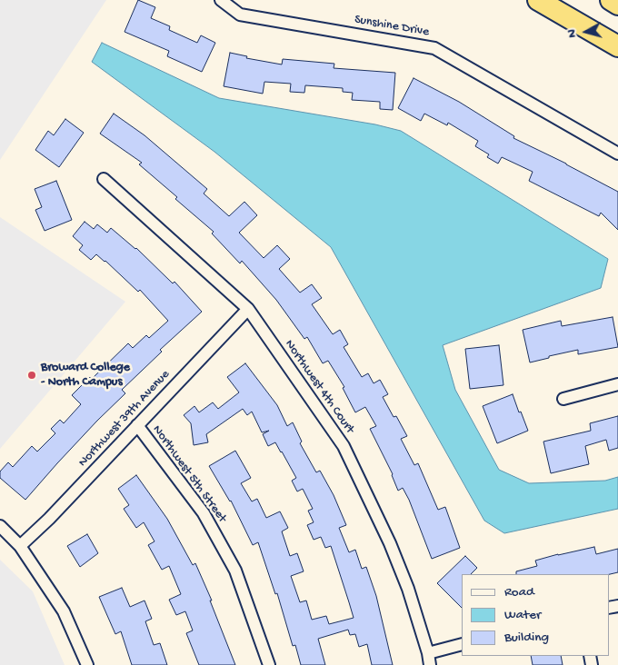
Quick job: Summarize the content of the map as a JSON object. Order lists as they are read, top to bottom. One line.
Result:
{"streets":{"street":["Sunshine Drive","Northwest 4th Court","Northwest 39th Avenue","Northwest 5th Street"]},"crossings":[["Northwest 4th Court","Northwest 39th Avenue"],["Northwest 39th Avenue","Northwest 5th Street"]],"places":["Broward College - North Campus"],"legend":["Road","Water","Building"],"north":"left"}
